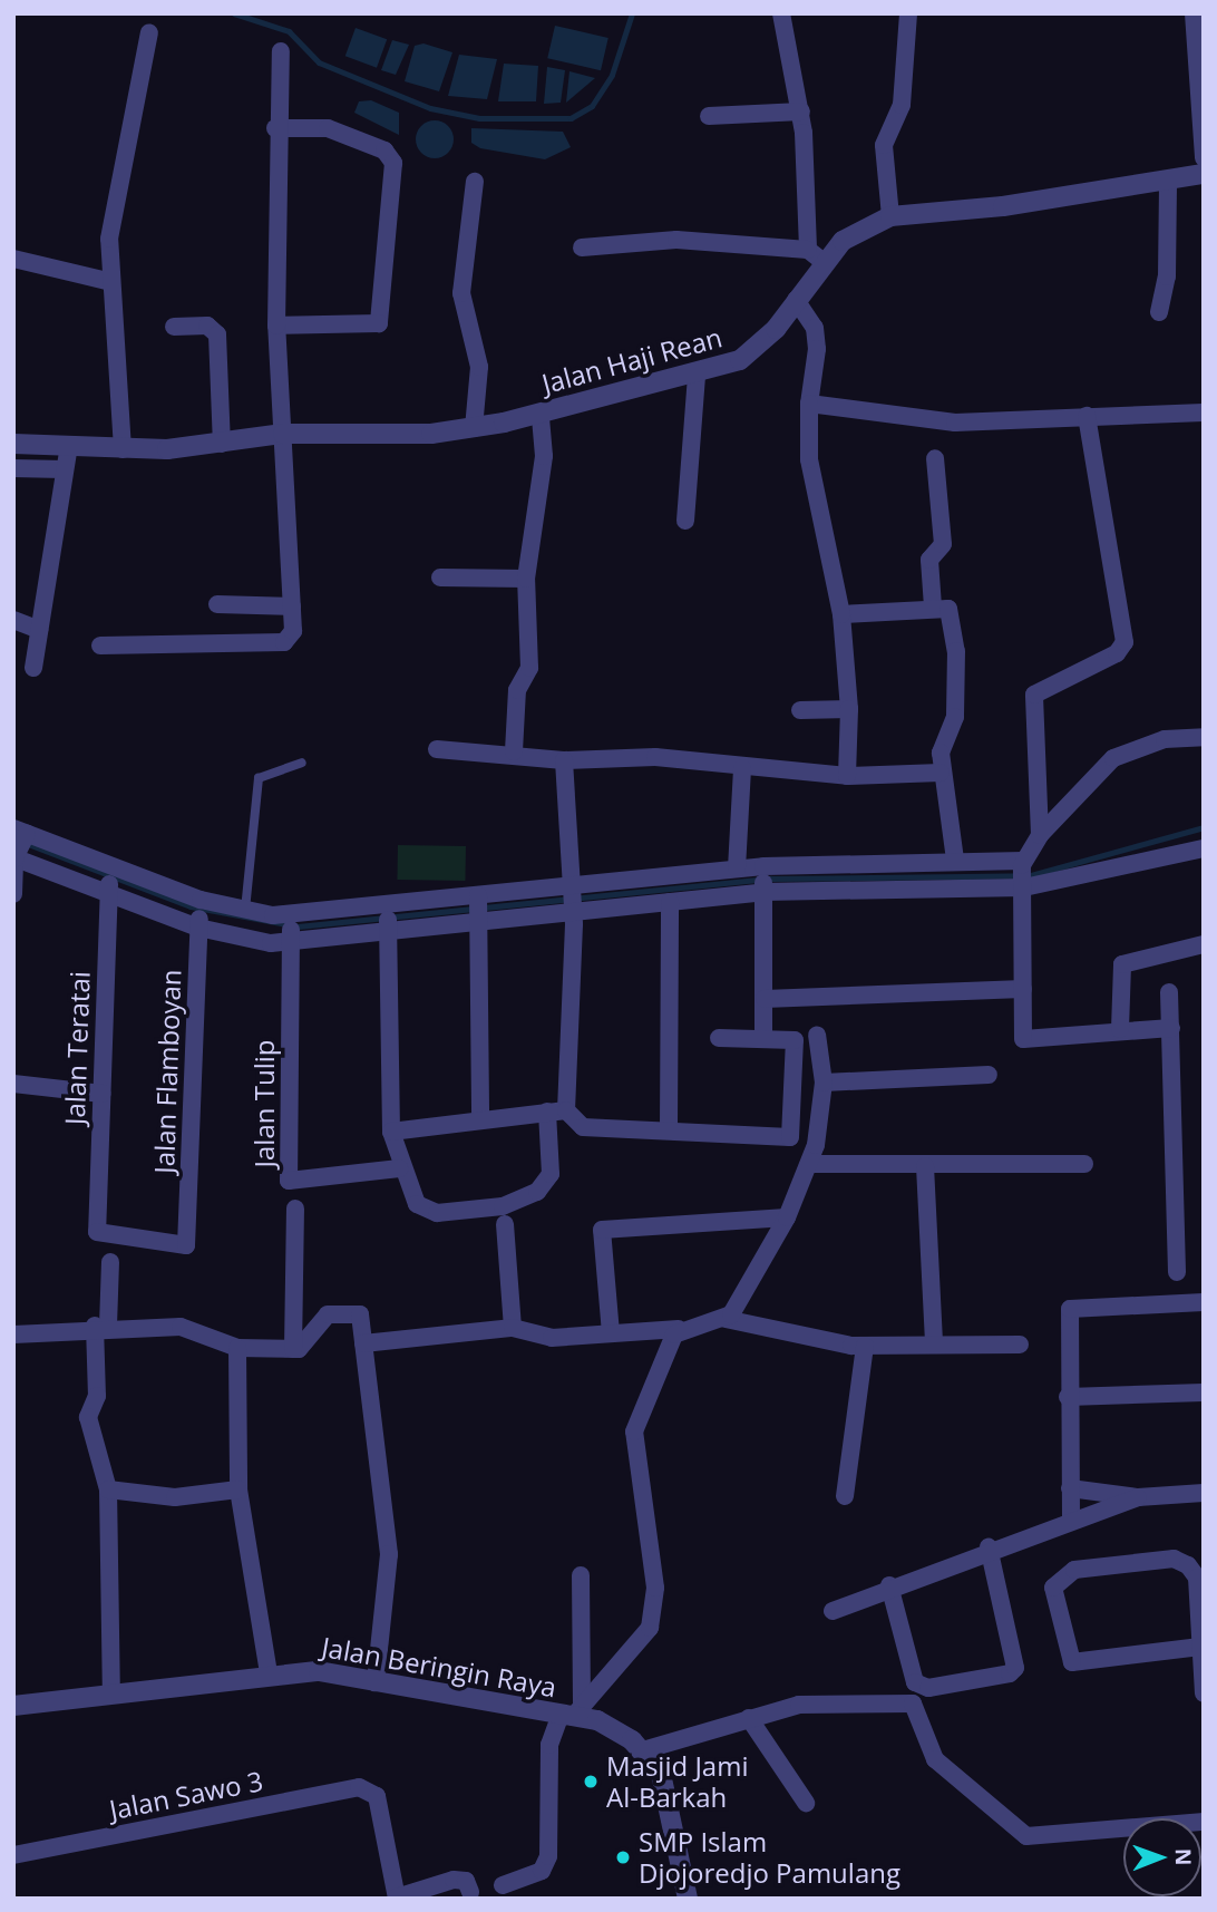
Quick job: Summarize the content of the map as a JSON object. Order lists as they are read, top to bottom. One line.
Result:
{"streets":{"street":["Jalan Haji Rean","Jalan Teratai","Jalan Flamboyan","Jalan Tulip","Jalan Beringin Raya","Jalan Sawo 3"]},"crossings":[["Jalan Teratai","Jalan Flamboyan"]],"places":["Masjid Jami Al-Barkah","SMP Islam Djojoredjo Pamulang"],"north":"right"}
